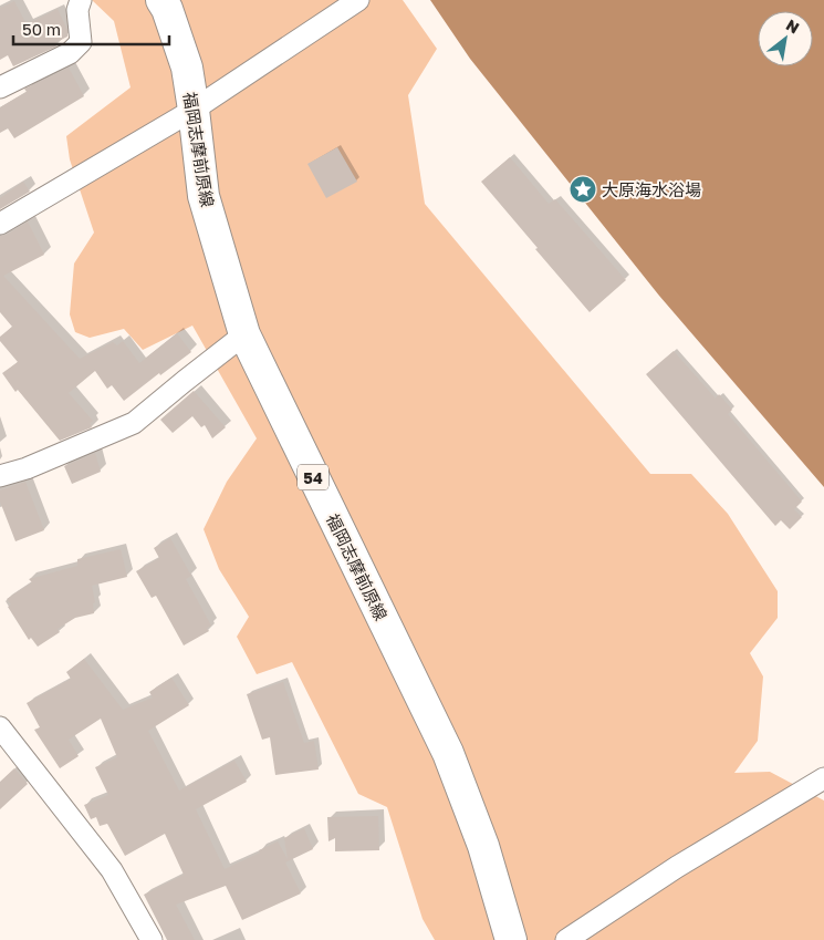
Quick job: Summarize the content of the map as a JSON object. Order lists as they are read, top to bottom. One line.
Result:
{"streets":{"main road":["福岡志摩前原線","54"]},"places":{"place":["大原海水浴場"]},"scale_bar":"50 m","north":"top right"}
